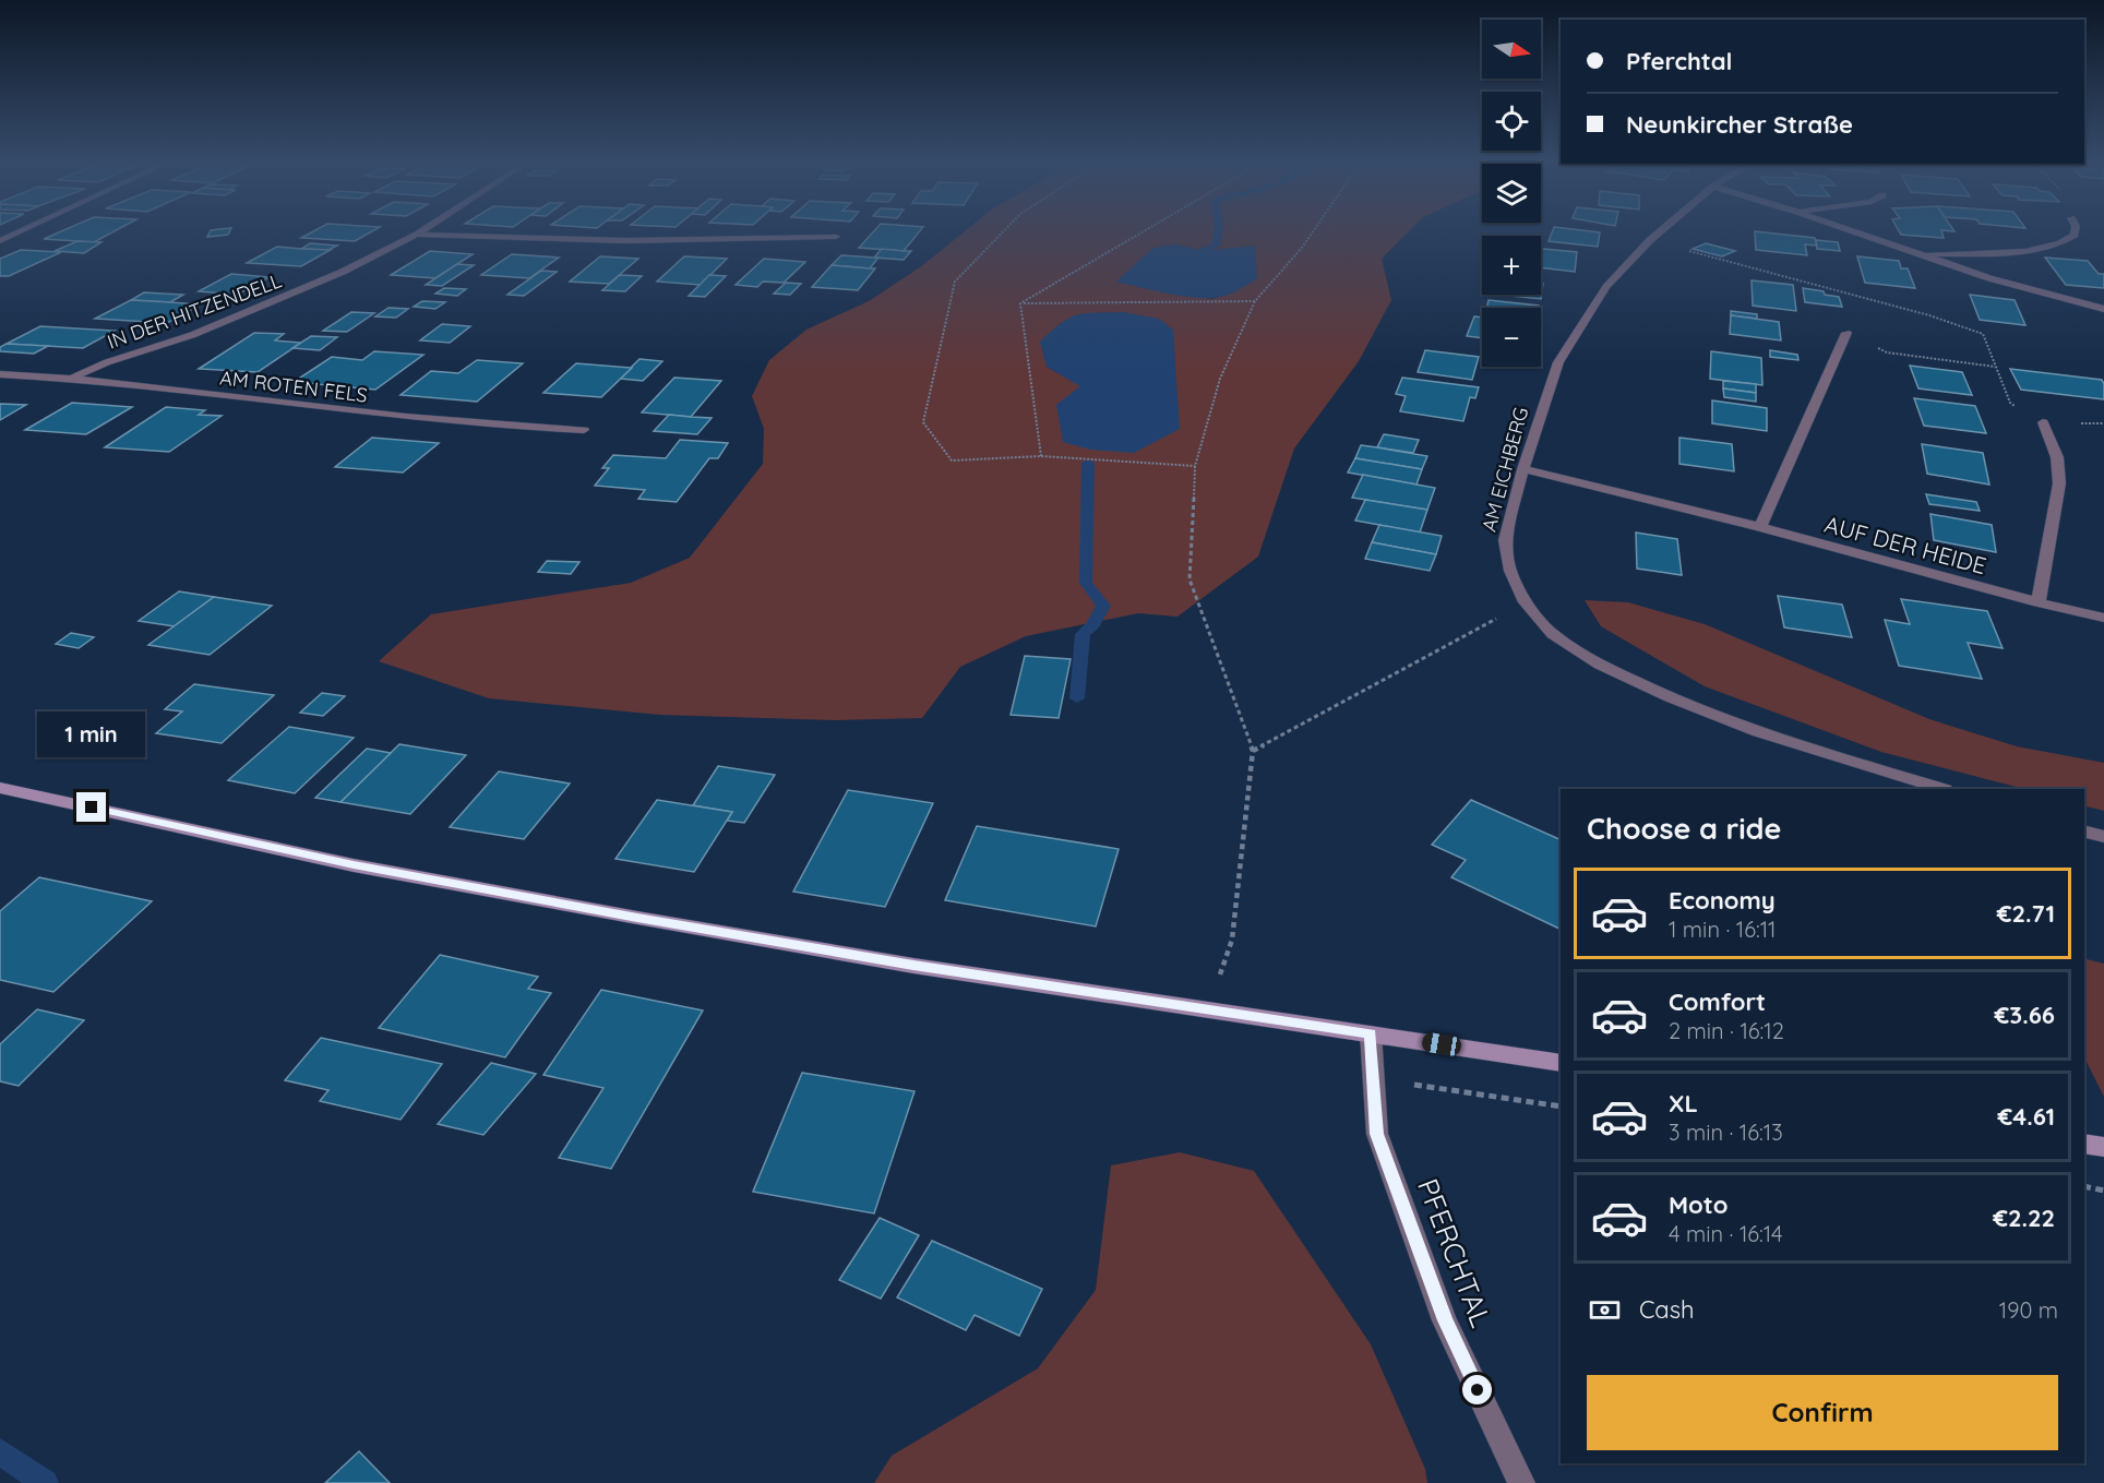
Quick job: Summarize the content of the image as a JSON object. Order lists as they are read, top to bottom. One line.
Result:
{"streets":{"street":["IN DER HITZENDELL","AM ROTEN FELS","AM EICHBERG","AUF DER HEIDE","PFERCHTAL"]},"crossings":[["IN DER HITZENDELL","AM ROTEN FELS"],["AM EICHBERG","AUF DER HEIDE"]],"north":"right","page":{"map_buttons":["+","−"],"banner":["Pferchtal","Neunkircher Straße"],"bubble":"1 min","heading":"Choose a ride","list":[{"name":"Economy","note":"1 min · 16:11","value":"€2.71"},{"name":"Comfort","note":"2 min · 16:12","value":"€3.66"},{"name":"XL","note":"3 min · 16:13","value":"€4.61"},{"name":"Moto","note":"4 min · 16:14","value":"€2.22"}],"pay":["Cash","190 m"],"buttons":"Confirm"}}
